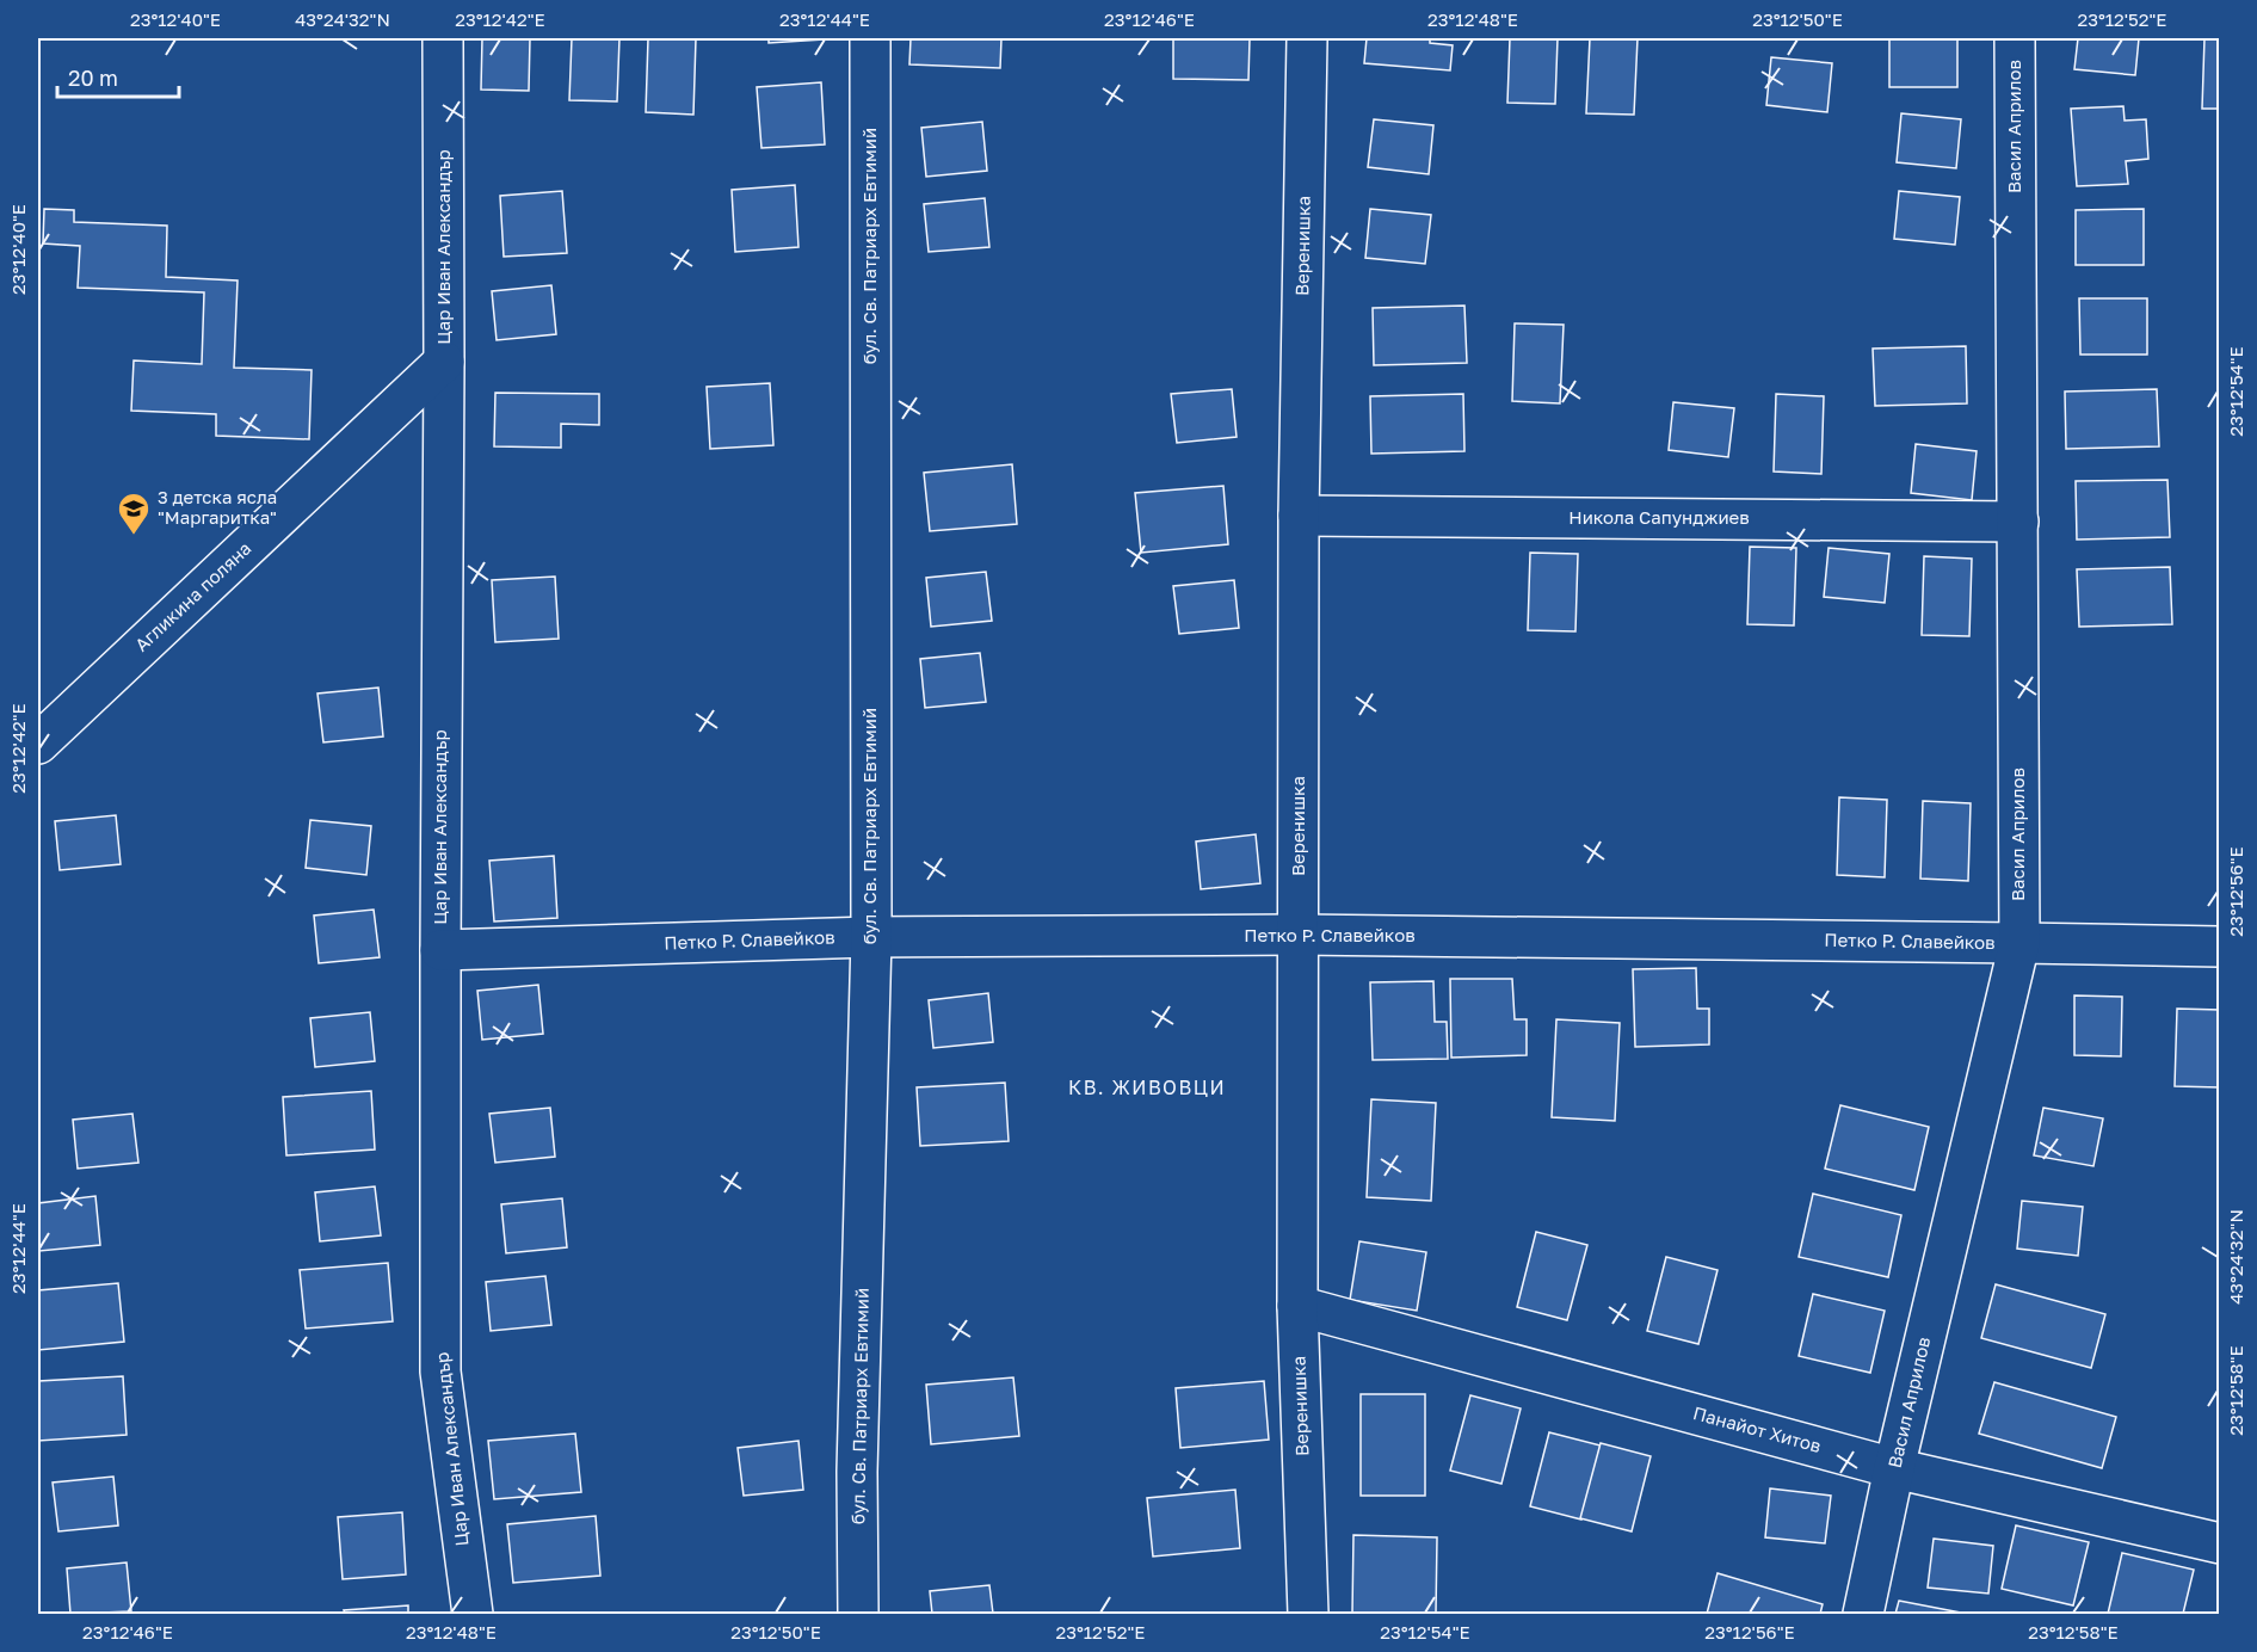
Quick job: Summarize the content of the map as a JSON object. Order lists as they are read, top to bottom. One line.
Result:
{"streets":{"street":["Васил Априлов","бул. Св. Патриарх Евтимий","Веренишка","Цар Иван Александър","Никола Сапунджиев","Агликина поляна","Петко Р. Славейков","Панайот Хитов"]},"crossings":[["Васил Априлов","Никола Сапунджиев"],["Васил Априлов","Петко Р. Славейков"],["Васил Априлов","Панайот Хитов"],["бул. Св. Патриарх Евтимий","Петко Р. Славейков"],["Веренишка","Никола Сапунджиев"],["Веренишка","Петко Р. Славейков"],["Веренишка","Панайот Хитов"],["Цар Иван Александър","Агликина поляна"],["Цар Иван Александър","Петко Р. Славейков"]],"districts":["КВ. ЖИВОВЦИ"],"places":{"school or university":["3 детска ясла \"Маргаритка\""]},"scale_bar":"20 m","coordinates":["23°12'40\"E","43°24'32\"N","23°12'42\"E","23°12'44\"E","23°12'46\"E","23°12'48\"E","23°12'50\"E","23°12'52\"E","23°12'54\"E","23°12'56\"E","23°12'58\"E"]}
